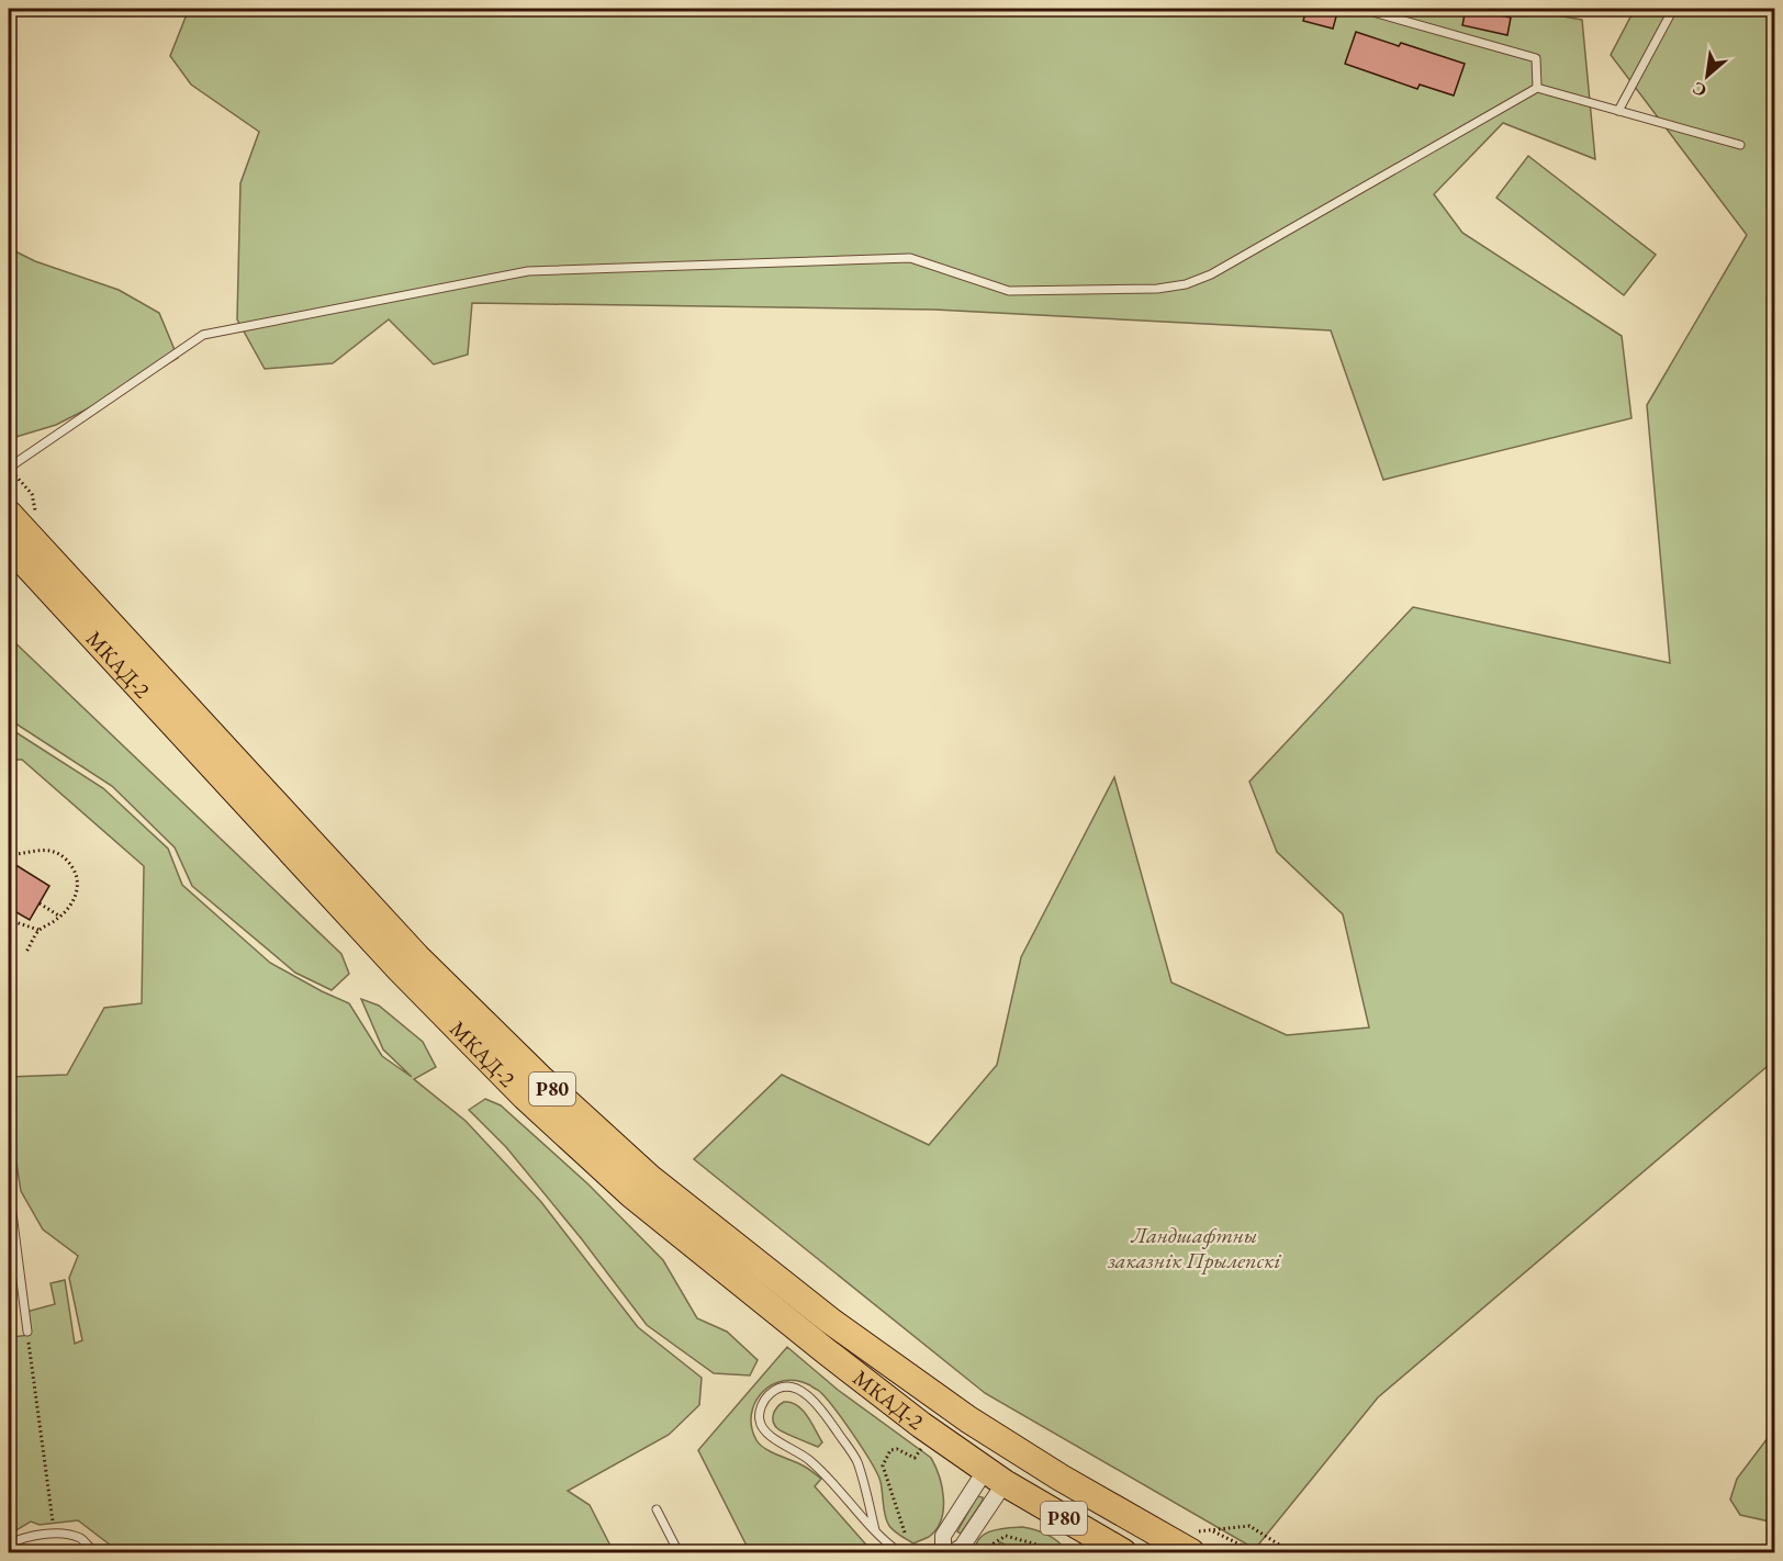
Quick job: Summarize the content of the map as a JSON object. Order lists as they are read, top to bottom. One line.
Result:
{"streets":{"highway":["МКАД-2","Р80"]},"parks":["Ландшафтны заказнік Прылепскі"],"north":"bottom left"}
